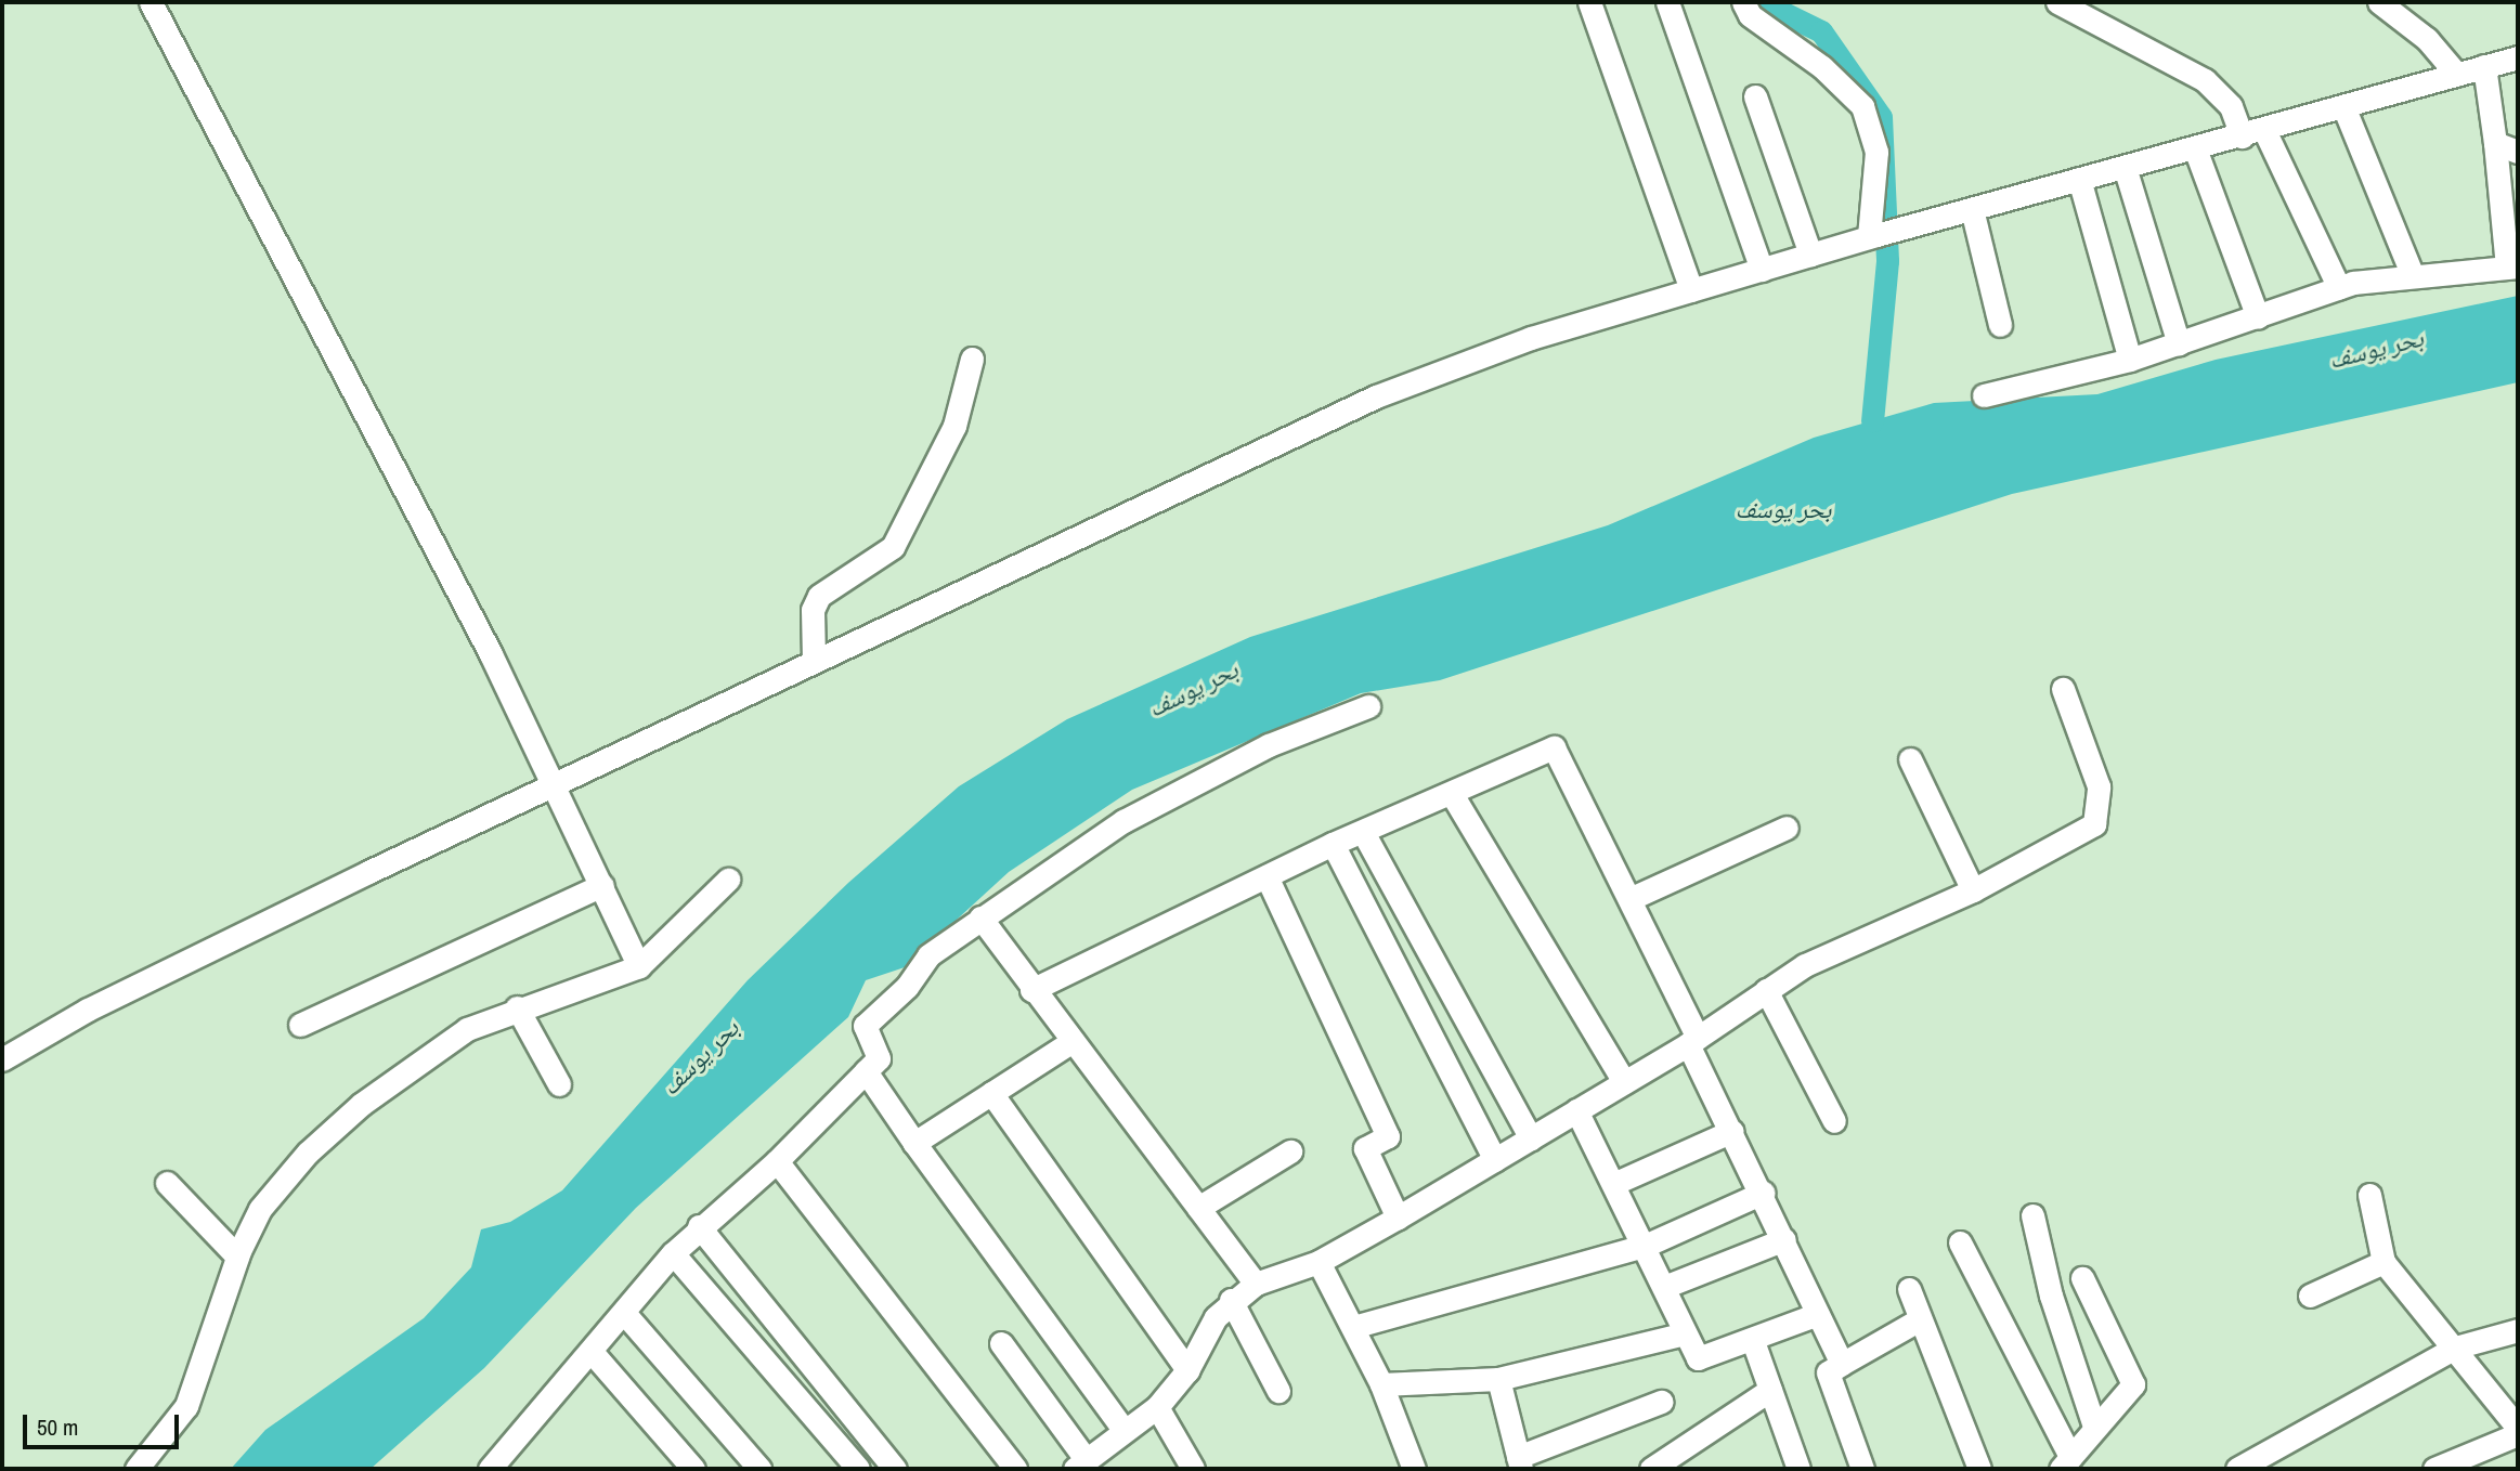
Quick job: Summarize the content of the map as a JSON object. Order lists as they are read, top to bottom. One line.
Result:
{"water":["بحر يوسف"],"scale_bar":"50 m"}
